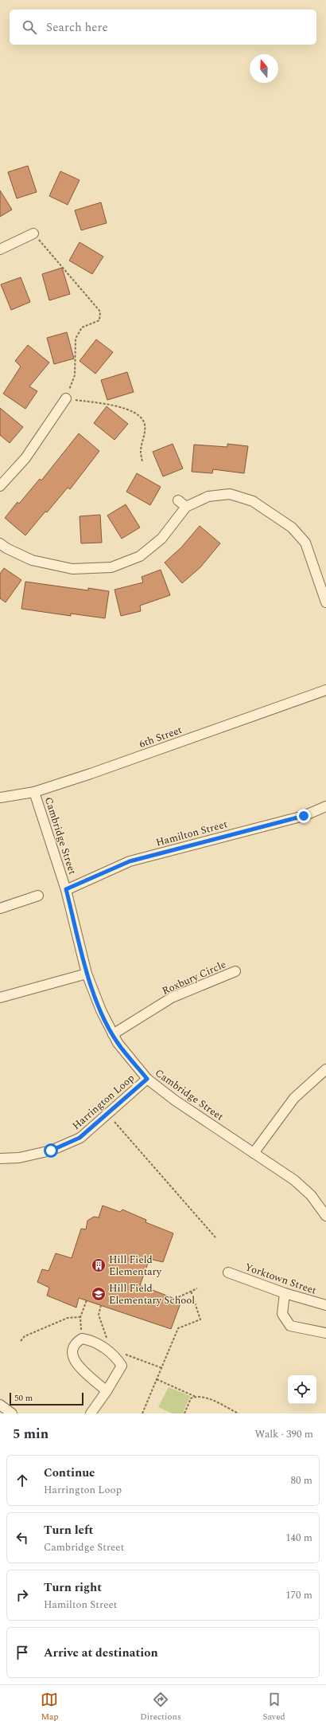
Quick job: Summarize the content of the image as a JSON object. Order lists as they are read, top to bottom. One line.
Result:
{"streets":{"street":["6th Street","Hamilton Street","Cambridge Street","Roxbury Circle","Harrington Loop","Yorktown Street"]},"crossings":[["6th Street","Cambridge Street"],["Hamilton Street","Cambridge Street"],["Cambridge Street","Roxbury Circle"],["Cambridge Street","Harrington Loop"]],"places":{"building":["Hill Field Elementary"],"school or university":["Hill Field Elementary School"]},"scale_bar":"50 m","north":"top","page":{"search":"Search here","scale":"50 m","heading":["5 min","Walk · 390 m"],"list":[["Continue","Harrington Loop","80 m"],["Turn left","Cambridge Street","140 m"],["Turn right","Hamilton Street","170 m"],"Arrive at destination"],"nav":["Map","Directions","Saved"]}}
